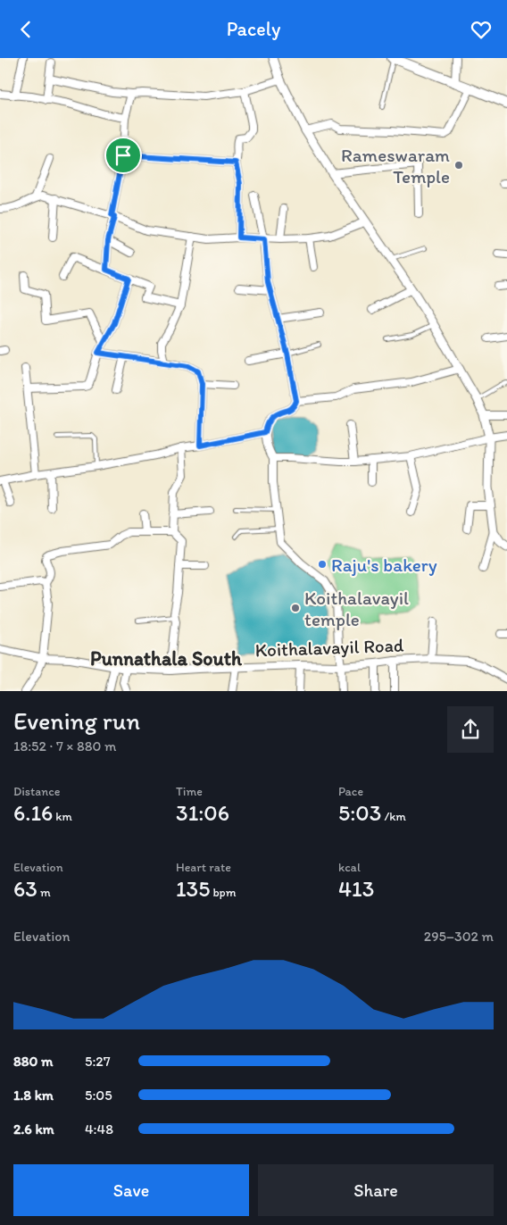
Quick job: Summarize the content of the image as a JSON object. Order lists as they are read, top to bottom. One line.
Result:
{"streets":{"street":["Koithalavayil Road"]},"districts":["Punnathala South"],"places":["Rameswaram Temple","Raju's bakery","Koithalavayil temple"],"page":{"header":"Pacely","heading":["Evening run","18:52 · 7 × 880 m"],"stats":[["Distance","6.16 km"],["Time","31:06"],["Pace","5:03 /km"],["Elevation","63 m"],["Heart rate","135 bpm"],["kcal","413"]],"chart":["Elevation","295–302 m"],"list":[{"name":"880 m","note":"5:27"},{"name":"1.8 km","note":"5:05"},{"name":"2.6 km","note":"4:48"}],"buttons":["Save","Share"]}}
